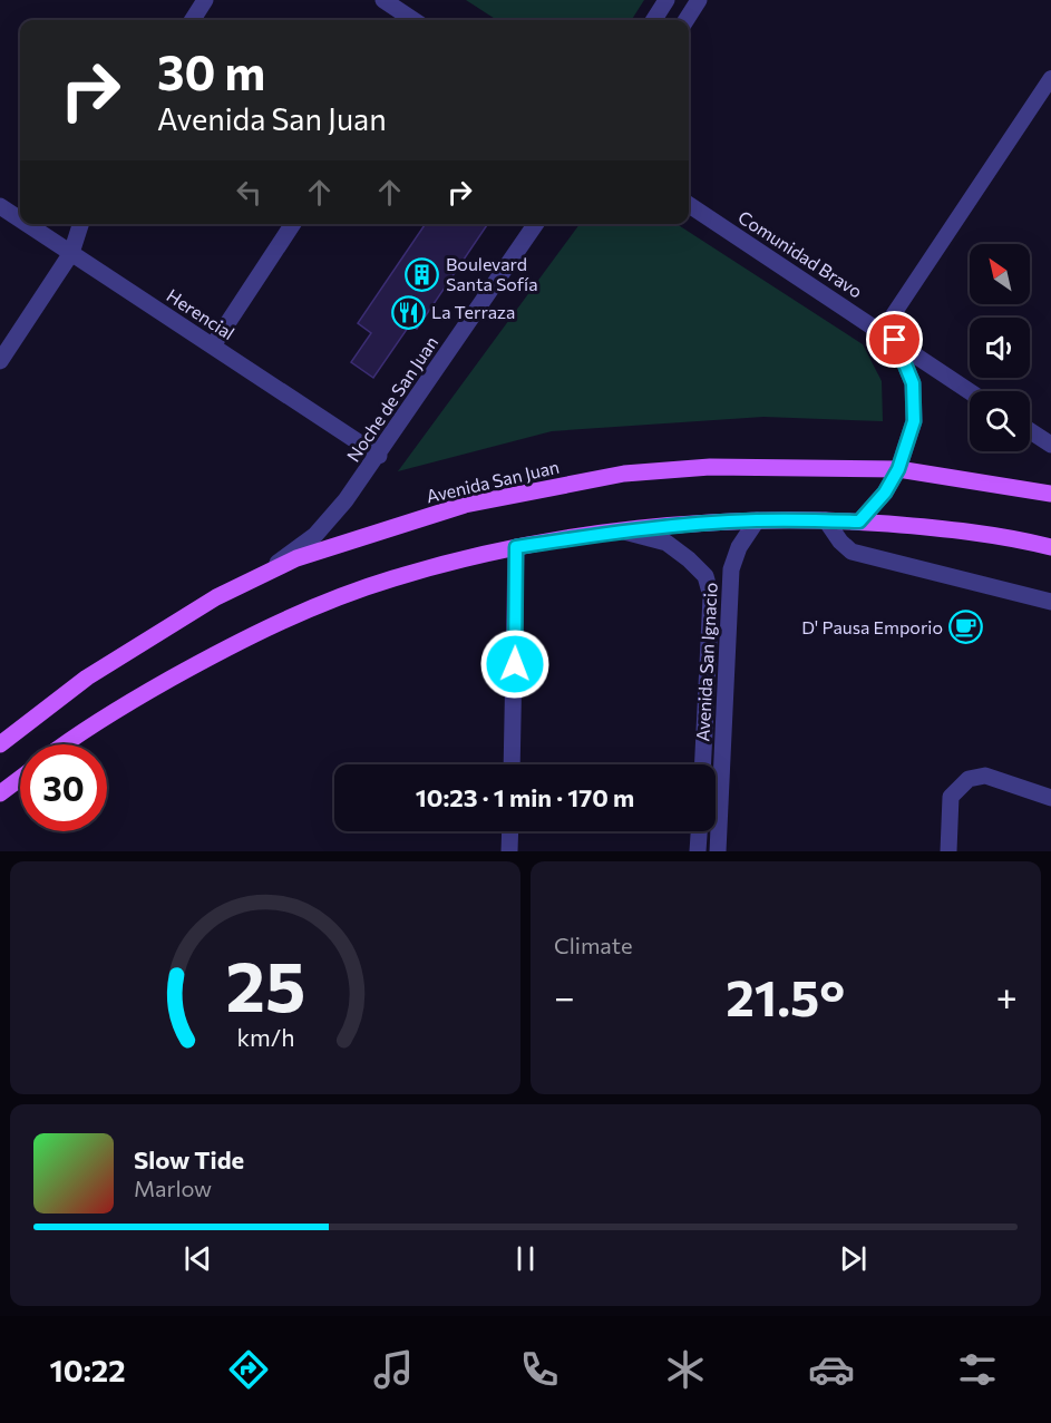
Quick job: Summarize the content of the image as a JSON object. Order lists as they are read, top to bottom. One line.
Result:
{"streets":{"main road":["Avenida San Juan"],"street":["Comunidad Bravo","Herencial","Noche de San Juan","Avenida San Ignacio"]},"crossings":[["Herencial","Noche de San Juan"],["Noche de San Juan","Avenida San Juan"]],"places":{"building":["Boulevard Santa Sofía"],"restaurant":["La Terraza"],"cafe":["D' Pausa Emporio"]},"north":"top left","page":{"turn":["30 m","Avenida San Juan"],"limit":"30","trip":"10:23 · 1 min · 170 m","tile":"Climate","heat":["−","21.5°","+"],"song":["Slow Tide","Marlow"],"tabs":"10:22","gauge":["25","km/h"]}}
